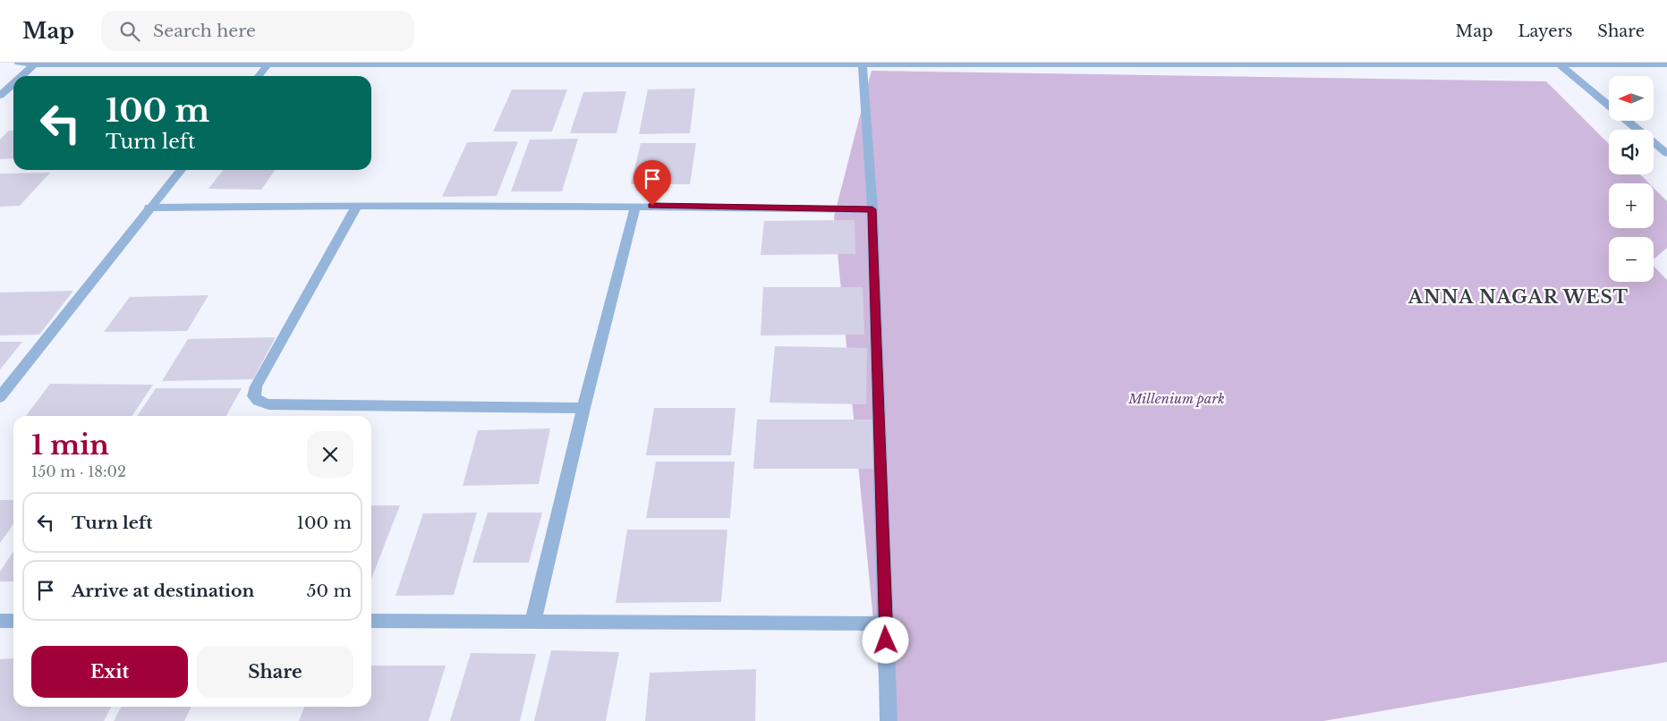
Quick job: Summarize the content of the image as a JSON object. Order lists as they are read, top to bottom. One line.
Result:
{"districts":["ANNA NAGAR WEST"],"parks":["Millenium park"],"north":"left","page":{"header":"Map","search":"Search here","nav":["Map","Layers","Share"],"map_buttons":["+","−"],"turn":["100 m","Turn left"],"heading":["1 min","150 m · 18:02"],"list":[{"name":"Turn left","value":"100 m"},{"name":"Arrive at destination","value":"50 m"}],"buttons":["Exit","Share"]}}
